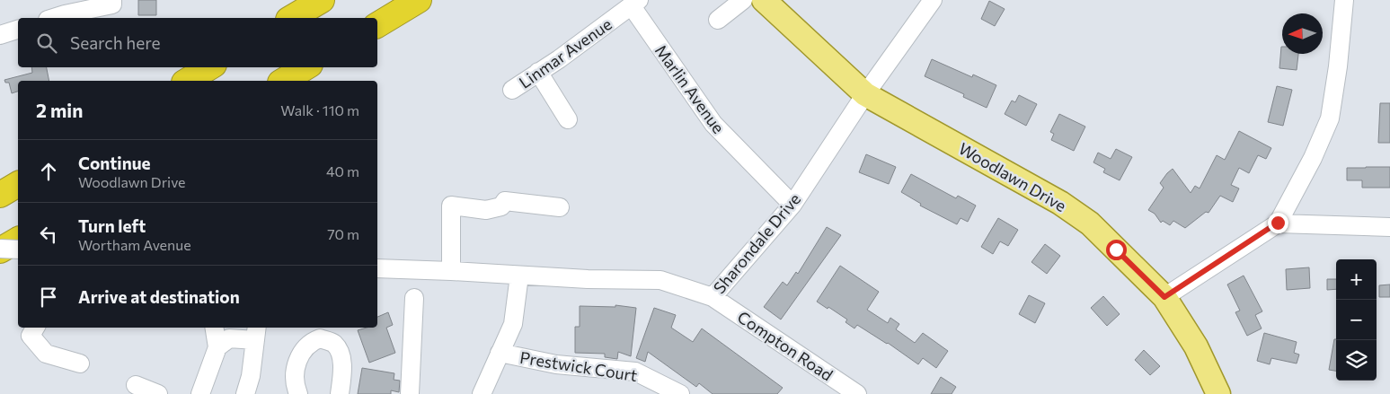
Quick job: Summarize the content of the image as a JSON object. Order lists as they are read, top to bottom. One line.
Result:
{"streets":{"main road":["Woodlawn Drive"],"street":["Linmar Avenue","Marlin Avenue","Sharondale Drive","Compton Road","Prestwick Court"]},"crossings":[["Linmar Avenue","Marlin Avenue"],["Marlin Avenue","Sharondale Drive"],["Woodlawn Drive","Sharondale Drive"],["Sharondale Drive","Compton Road"]],"north":"left","page":{"search":"Search here","heading":["2 min","Walk · 110 m"],"list":[["Continue","Woodlawn Drive","40 m"],["Turn left","Wortham Avenue","70 m"],"Arrive at destination"],"map_buttons":["+","−"]}}
